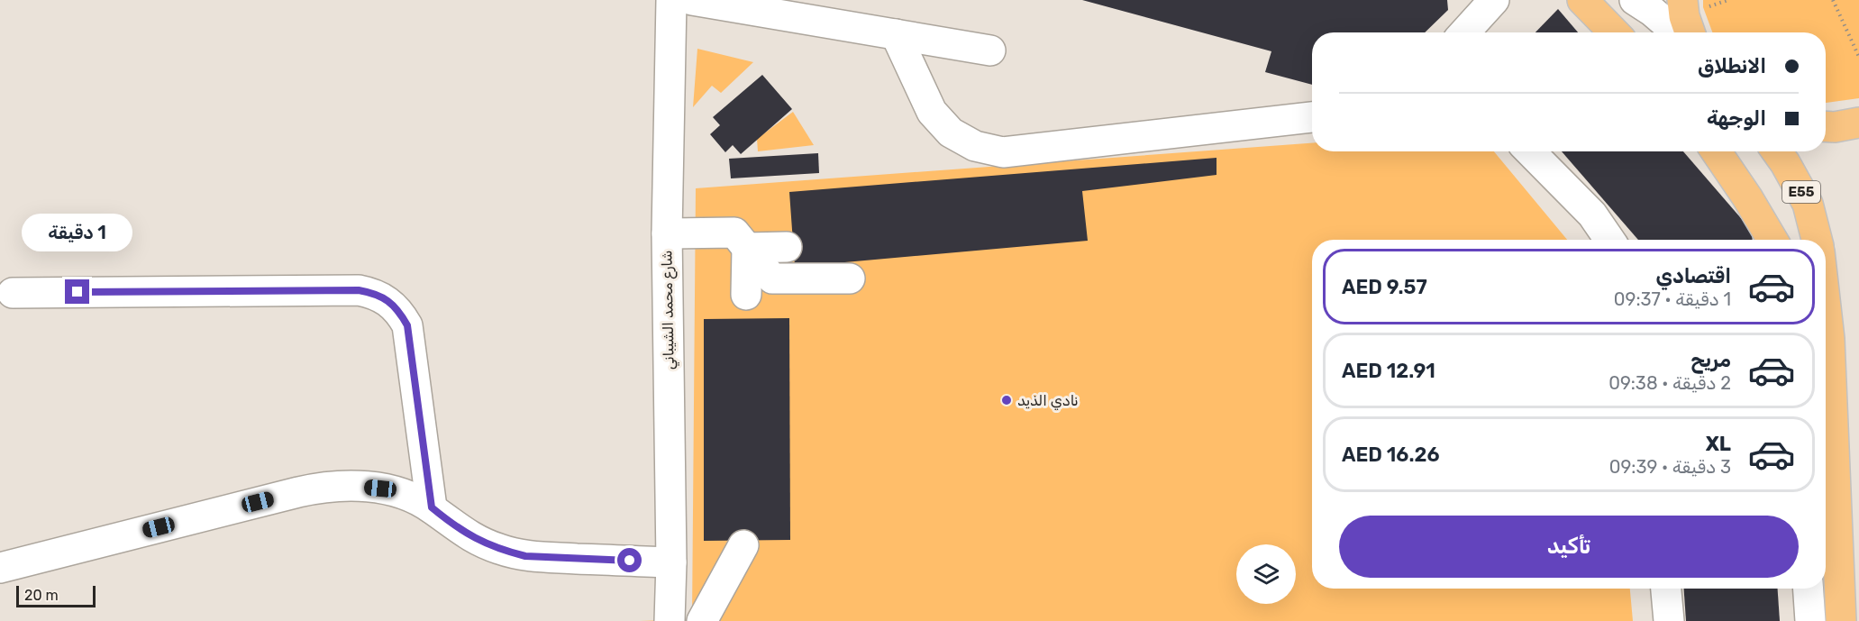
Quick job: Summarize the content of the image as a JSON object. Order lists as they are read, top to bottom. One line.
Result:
{"streets":{"highway":["E55"],"street":["شارع محمد الشيباني"]},"places":["نادي الذيد"],"scale_bar":"20 m","page":{"banner":["الانطلاق","الوجهة"],"bubble":"1 دقيقة","list":[{"name":"اقتصادي","note":"1 دقيقة · 09:37","value":"AED 9.57"},{"name":"مريح","note":"2 دقيقة · 09:38","value":"AED 12.91"},{"name":"XL","note":"3 دقيقة · 09:39","value":"AED 16.26"}],"buttons":"تأكيد","scale":"20 m"}}
